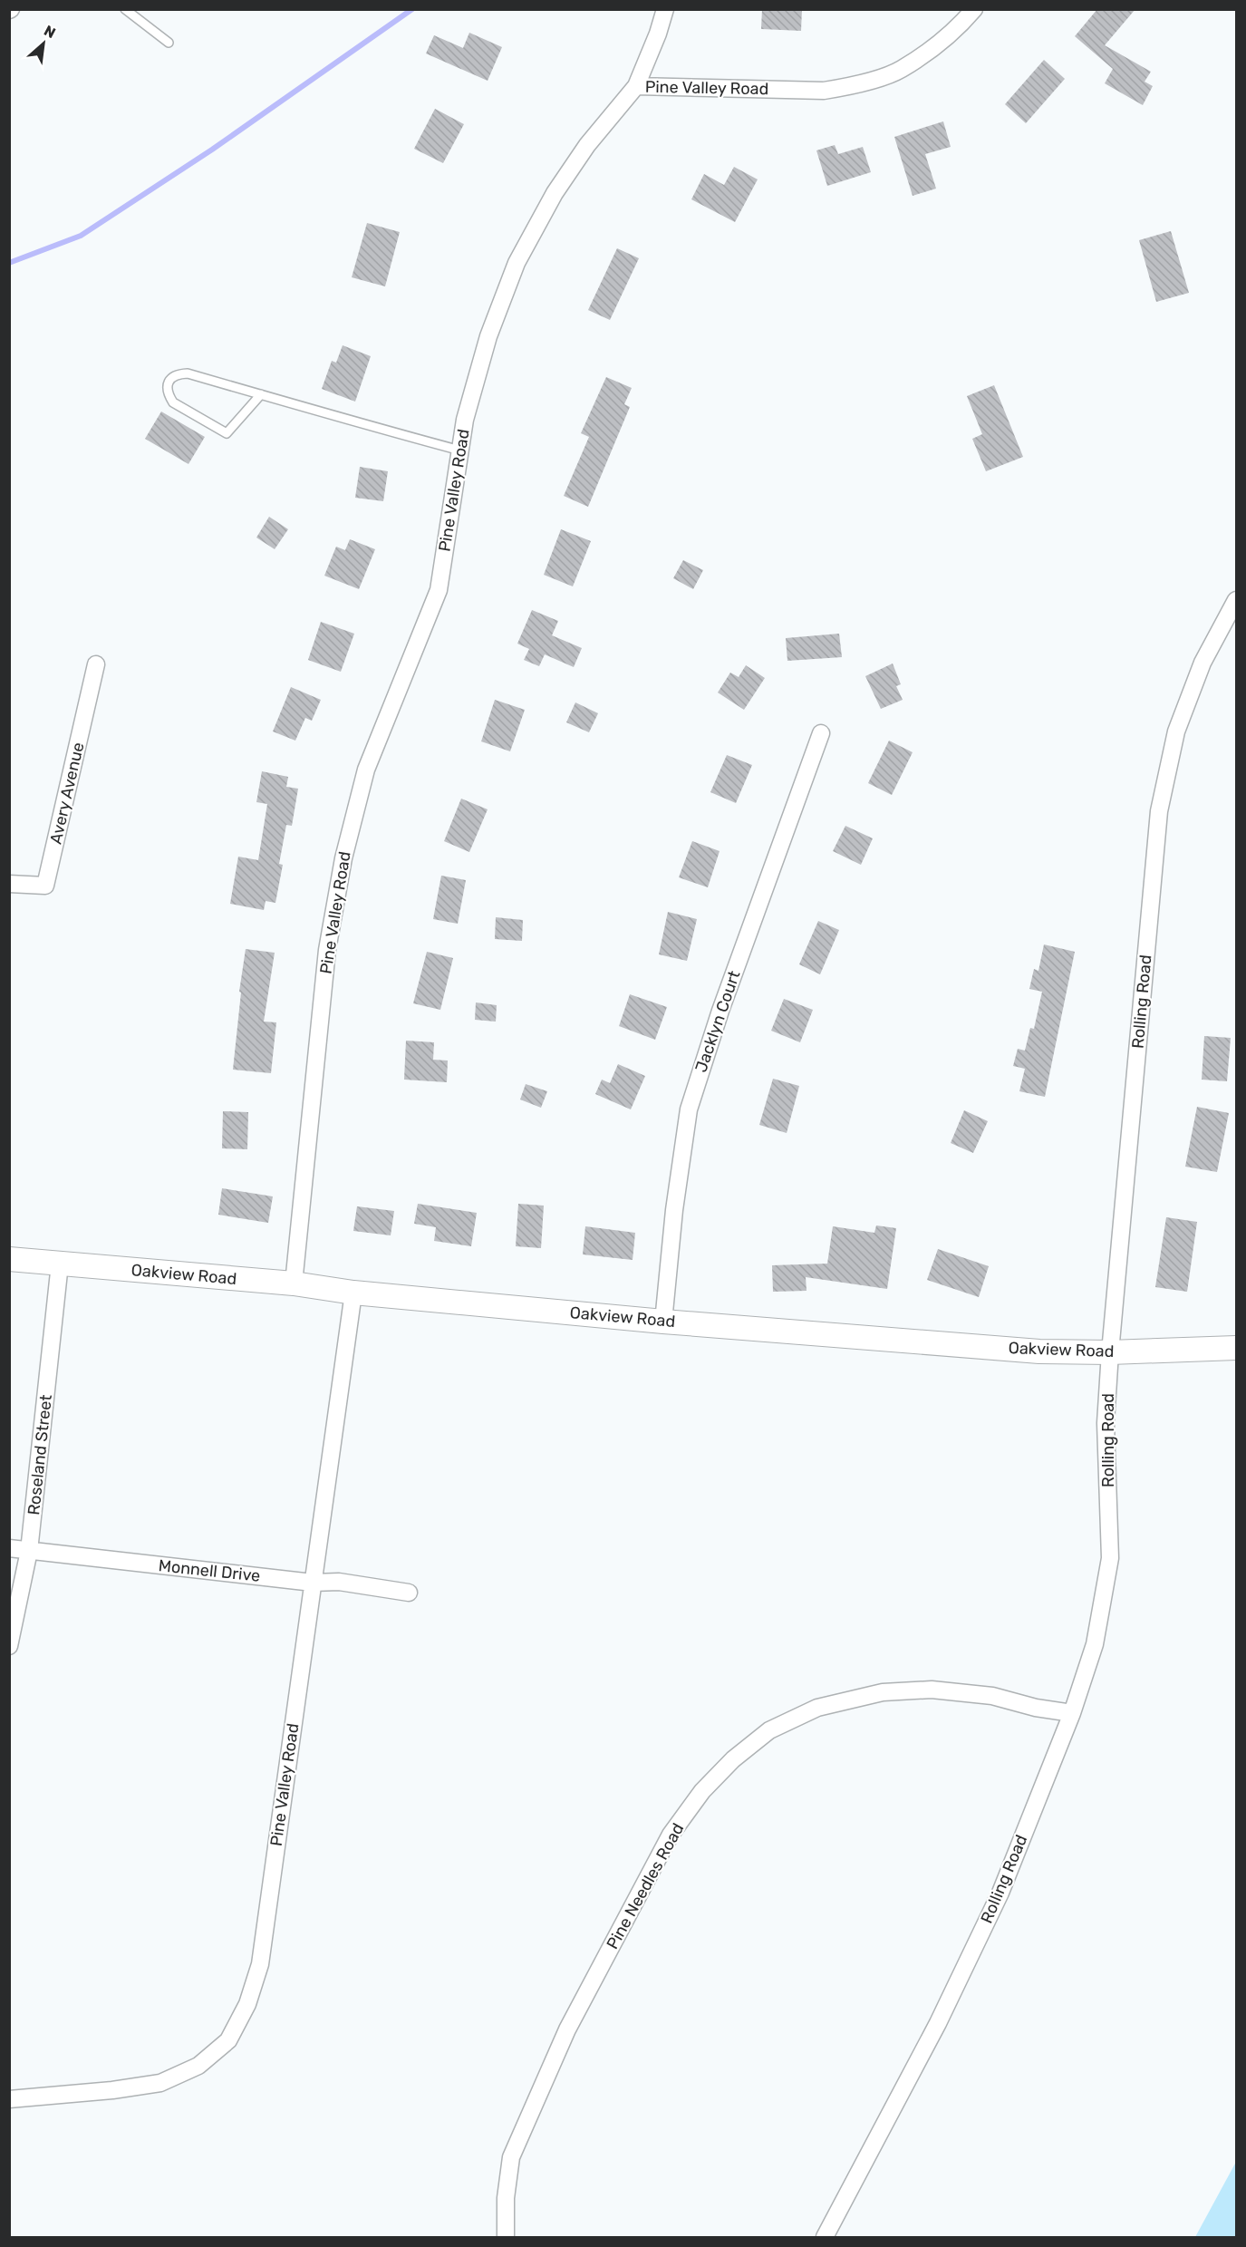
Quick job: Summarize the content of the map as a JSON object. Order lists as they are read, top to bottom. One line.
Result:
{"streets":{"street":["Pine Valley Road","Avery Avenue","Rolling Road","Jacklyn Court","Oakview Road","Roseland Street","Monnell Drive","Pine Needles Road"]},"crossings":[["Pine Valley Road","Oakview Road"],["Pine Valley Road","Monnell Drive"],["Rolling Road","Oakview Road"],["Rolling Road","Pine Needles Road"],["Jacklyn Court","Oakview Road"],["Oakview Road","Roseland Street"],["Roseland Street","Monnell Drive"]],"north":"top right"}
